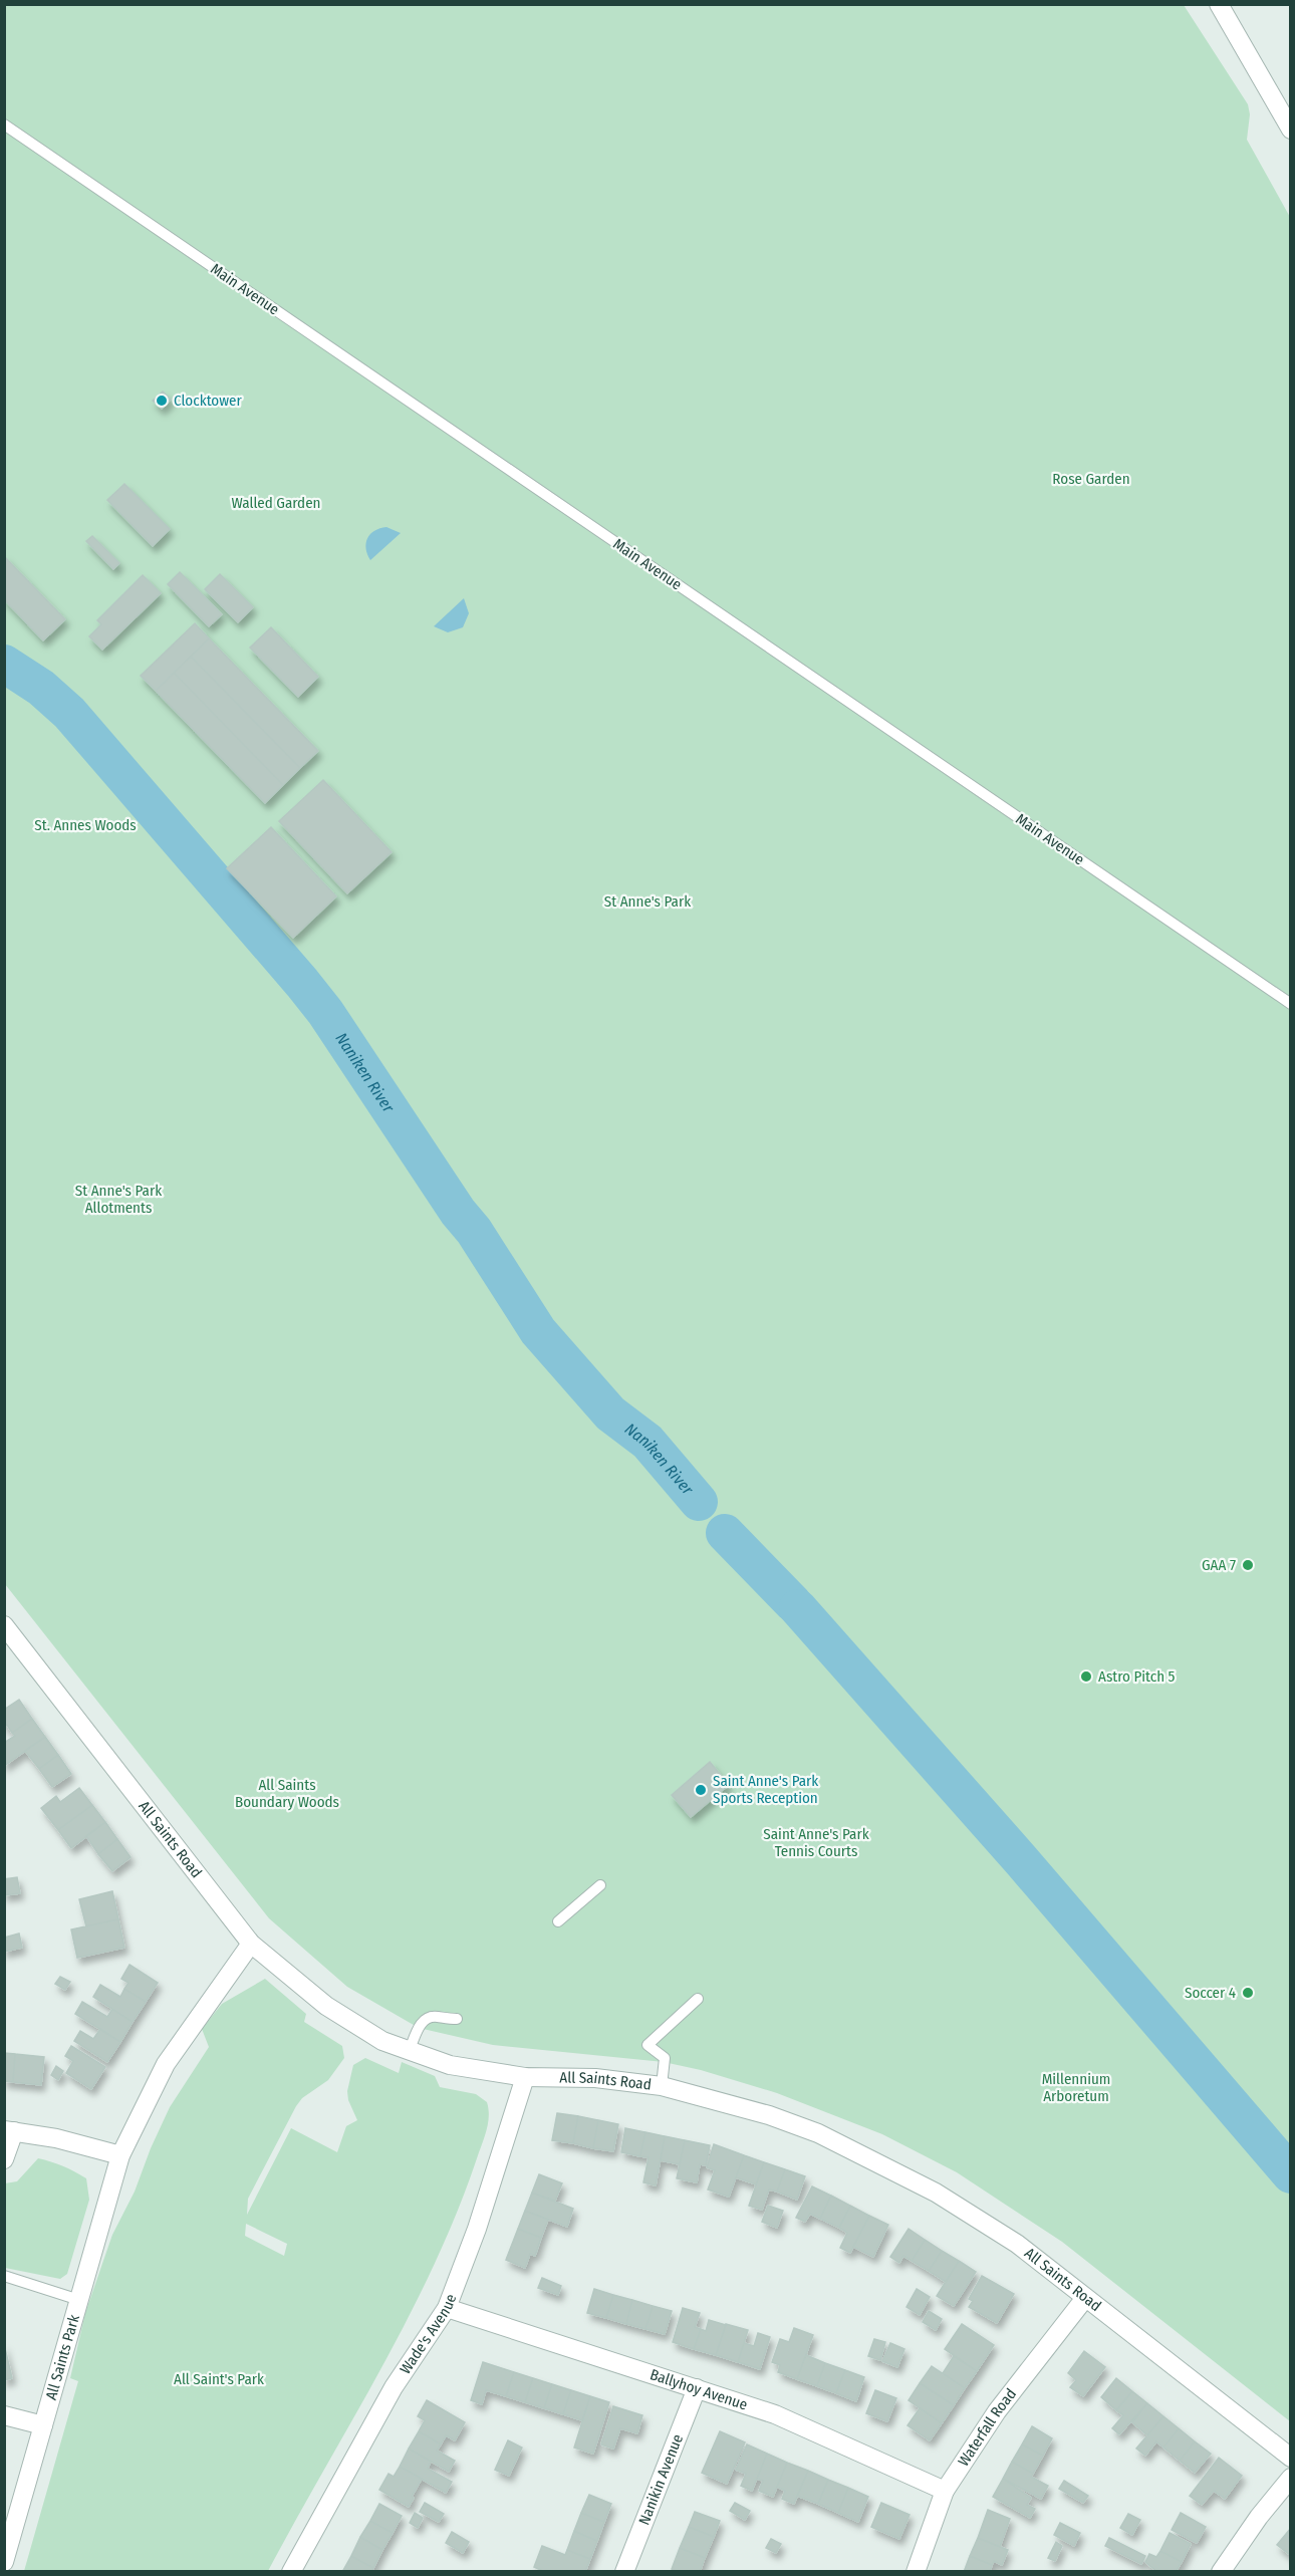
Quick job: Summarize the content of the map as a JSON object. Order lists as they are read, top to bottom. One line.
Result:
{"streets":{"street":["All Saints Road","Wade's Avenue","All Saints Park","Ballyhoy Avenue","Waterfall Road","Nanikin Avenue"],"lane":["Main Avenue"]},"crossings":[["All Saints Road","Wade's Avenue"],["All Saints Road","All Saints Park"],["All Saints Road","Waterfall Road"],["Wade's Avenue","Ballyhoy Avenue"],["Ballyhoy Avenue","Waterfall Road"],["Ballyhoy Avenue","Nanikin Avenue"]],"water":["Naniken River"],"parks":["Rose Garden","Walled Garden","St. Annes Woods","St Anne's Park","St Anne's Park Allotments","All Saints Boundary Woods","Saint Anne's Park Tennis Courts","Millennium Arboretum","All Saint's Park"],"places":["Clocktower","GAA 7","Astro Pitch 5","Saint Anne's Park Sports Reception","Soccer 4"]}
